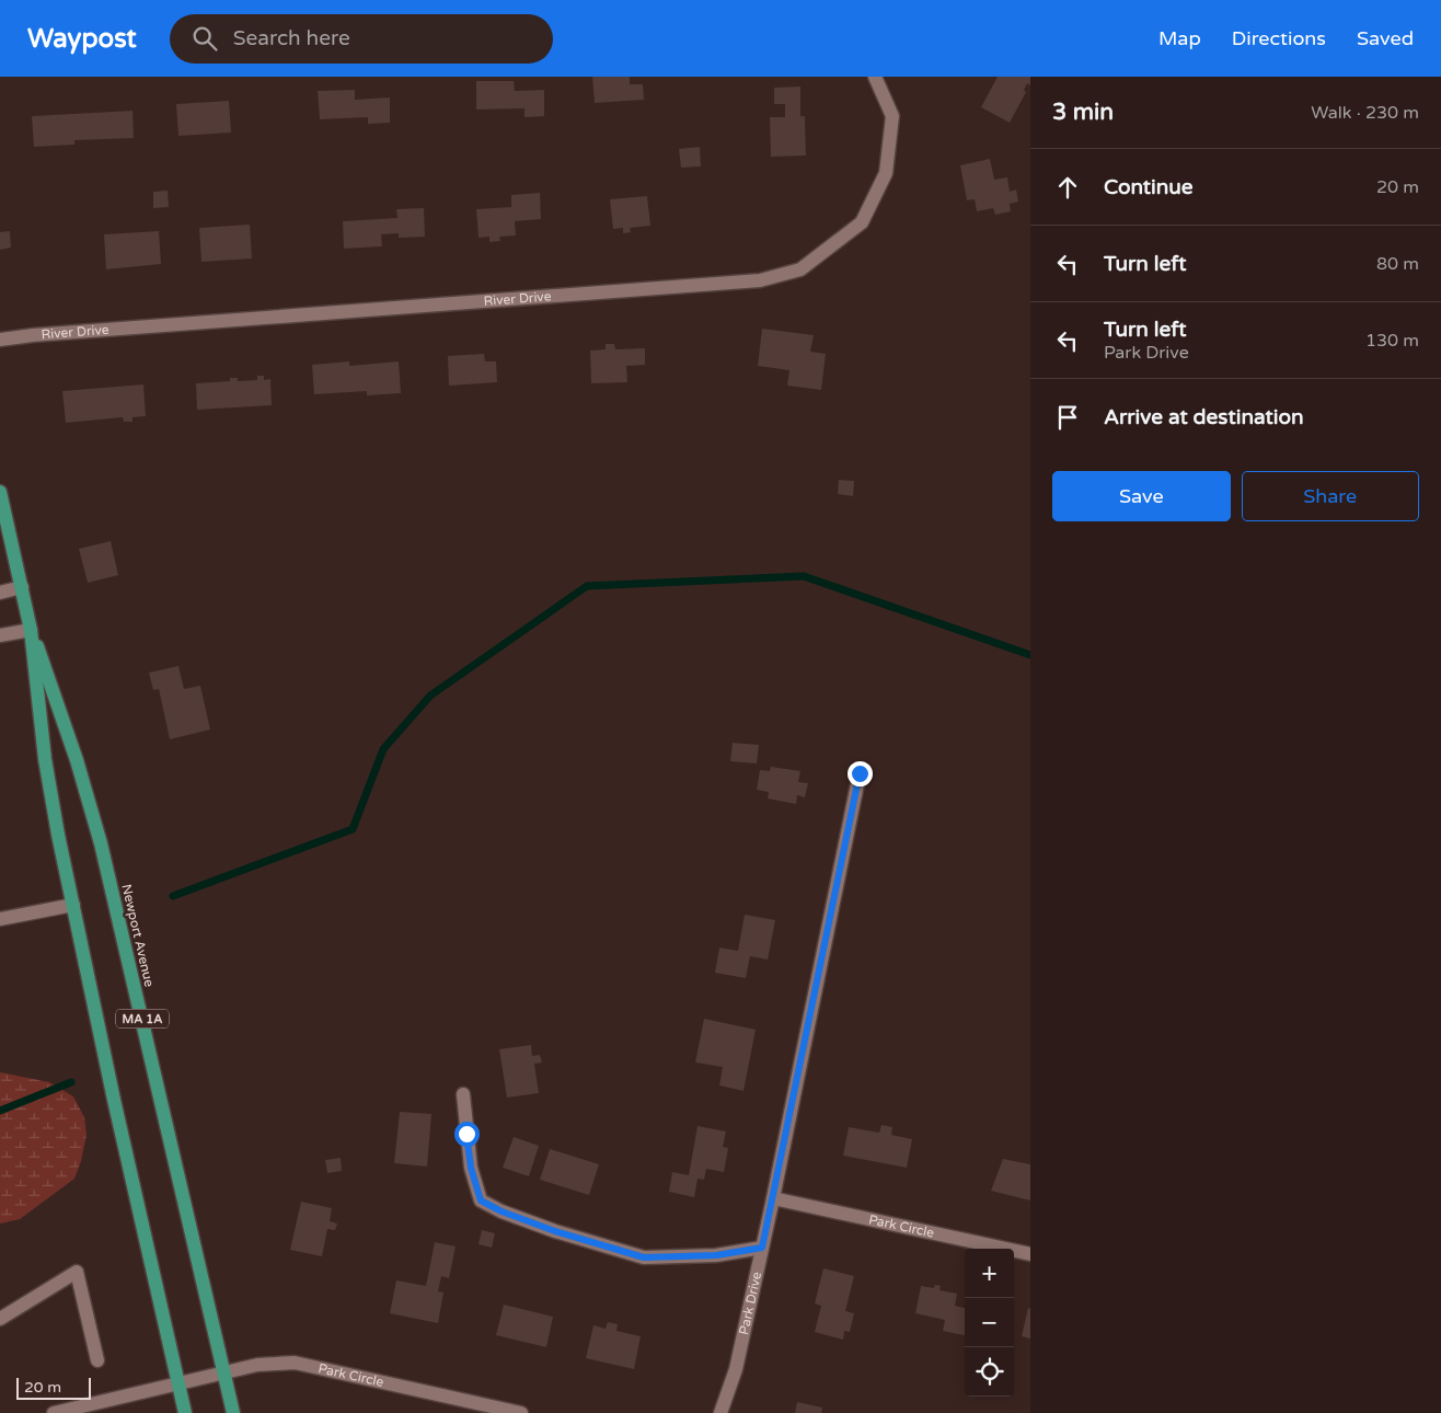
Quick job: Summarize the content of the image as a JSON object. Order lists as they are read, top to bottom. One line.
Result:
{"streets":{"main road":["Newport Avenue","MA 1A"],"street":["River Drive","Park Circle","Park Drive"]},"crossings":[["Newport Avenue","Park Circle"],["Park Circle","Park Drive"]],"scale_bar":"20 m","page":{"header":"Waypost","search":"Search here","nav":["Map","Directions","Saved"],"heading":["3 min","Walk · 230 m"],"list":[["Continue","20 m"],["Turn left","80 m"],["Turn left","Park Drive","130 m"],"Arrive at destination"],"buttons":["Save","Share"],"map_buttons":["+","−"],"scale":"20 m"}}
